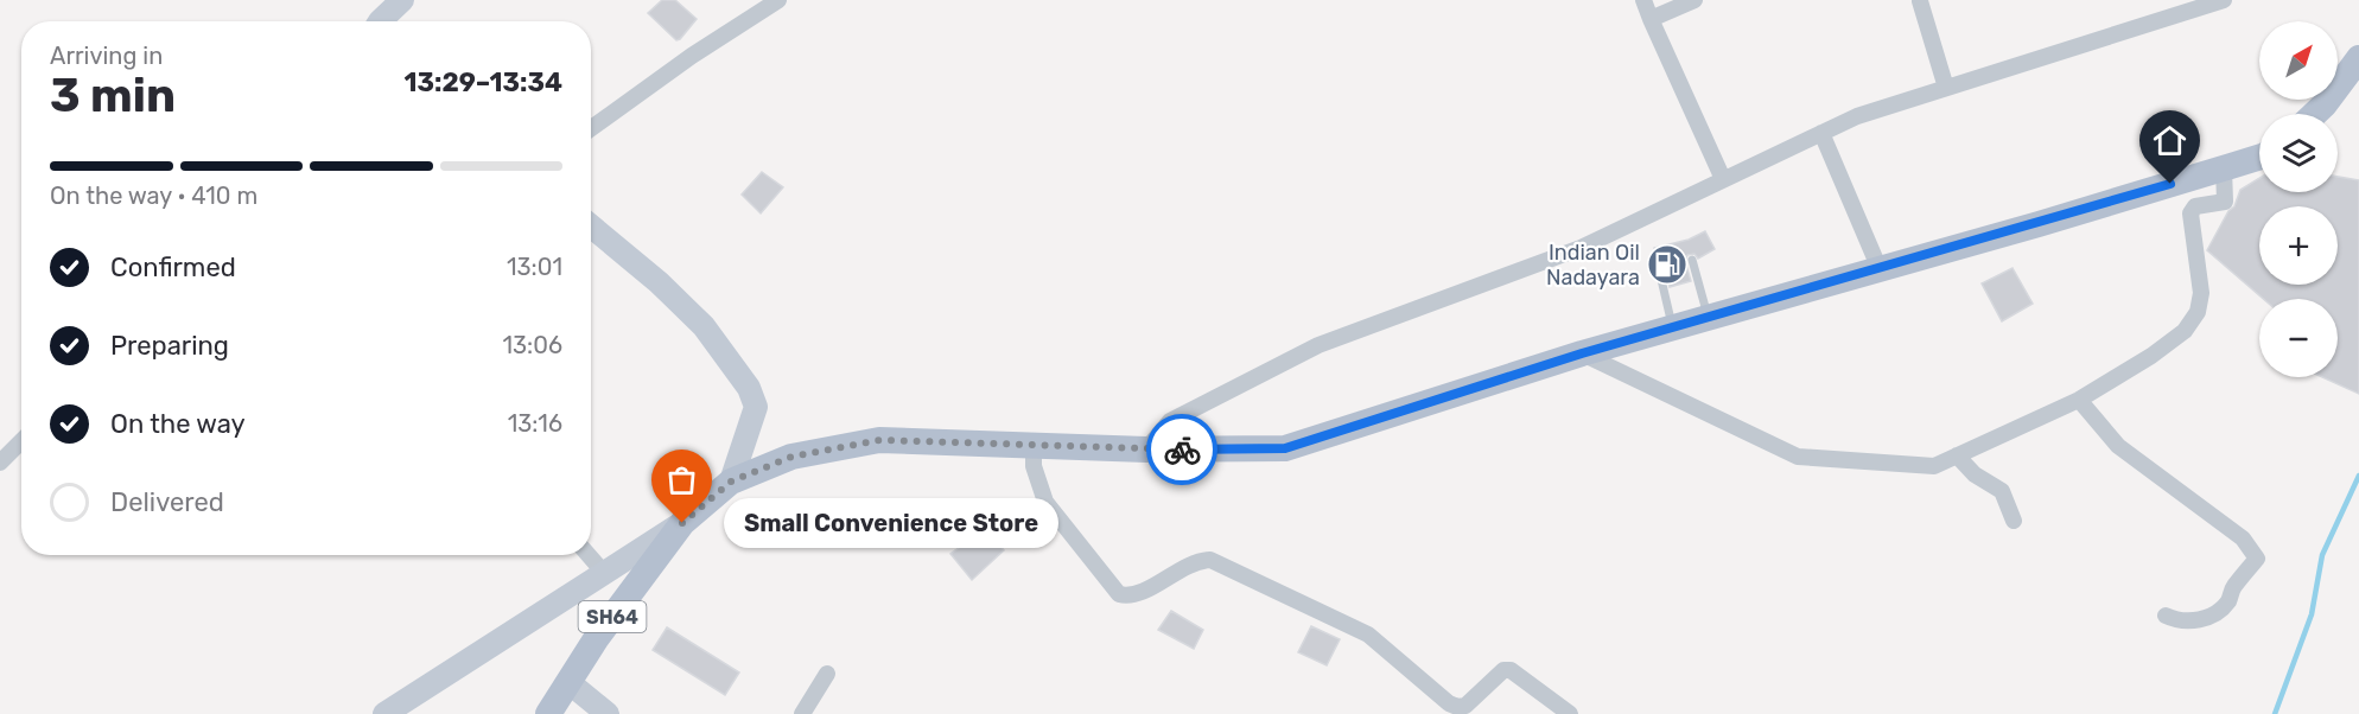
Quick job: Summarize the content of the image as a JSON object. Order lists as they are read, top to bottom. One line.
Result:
{"streets":{"main road":["SH64"]},"places":{"fuel station":["Indian Oil Nadayara"],"other":["Small Convenience Store"]},"north":"top right","page":{"map_buttons":["+","−"],"heading":["3 min","Arriving in","13:29–13:34"],"bar":"On the way · 410 m","list":[["Confirmed","13:01"],["Preparing","13:06"],["On the way","13:16"],"Delivered"],"bubble":"Small Convenience Store"}}
